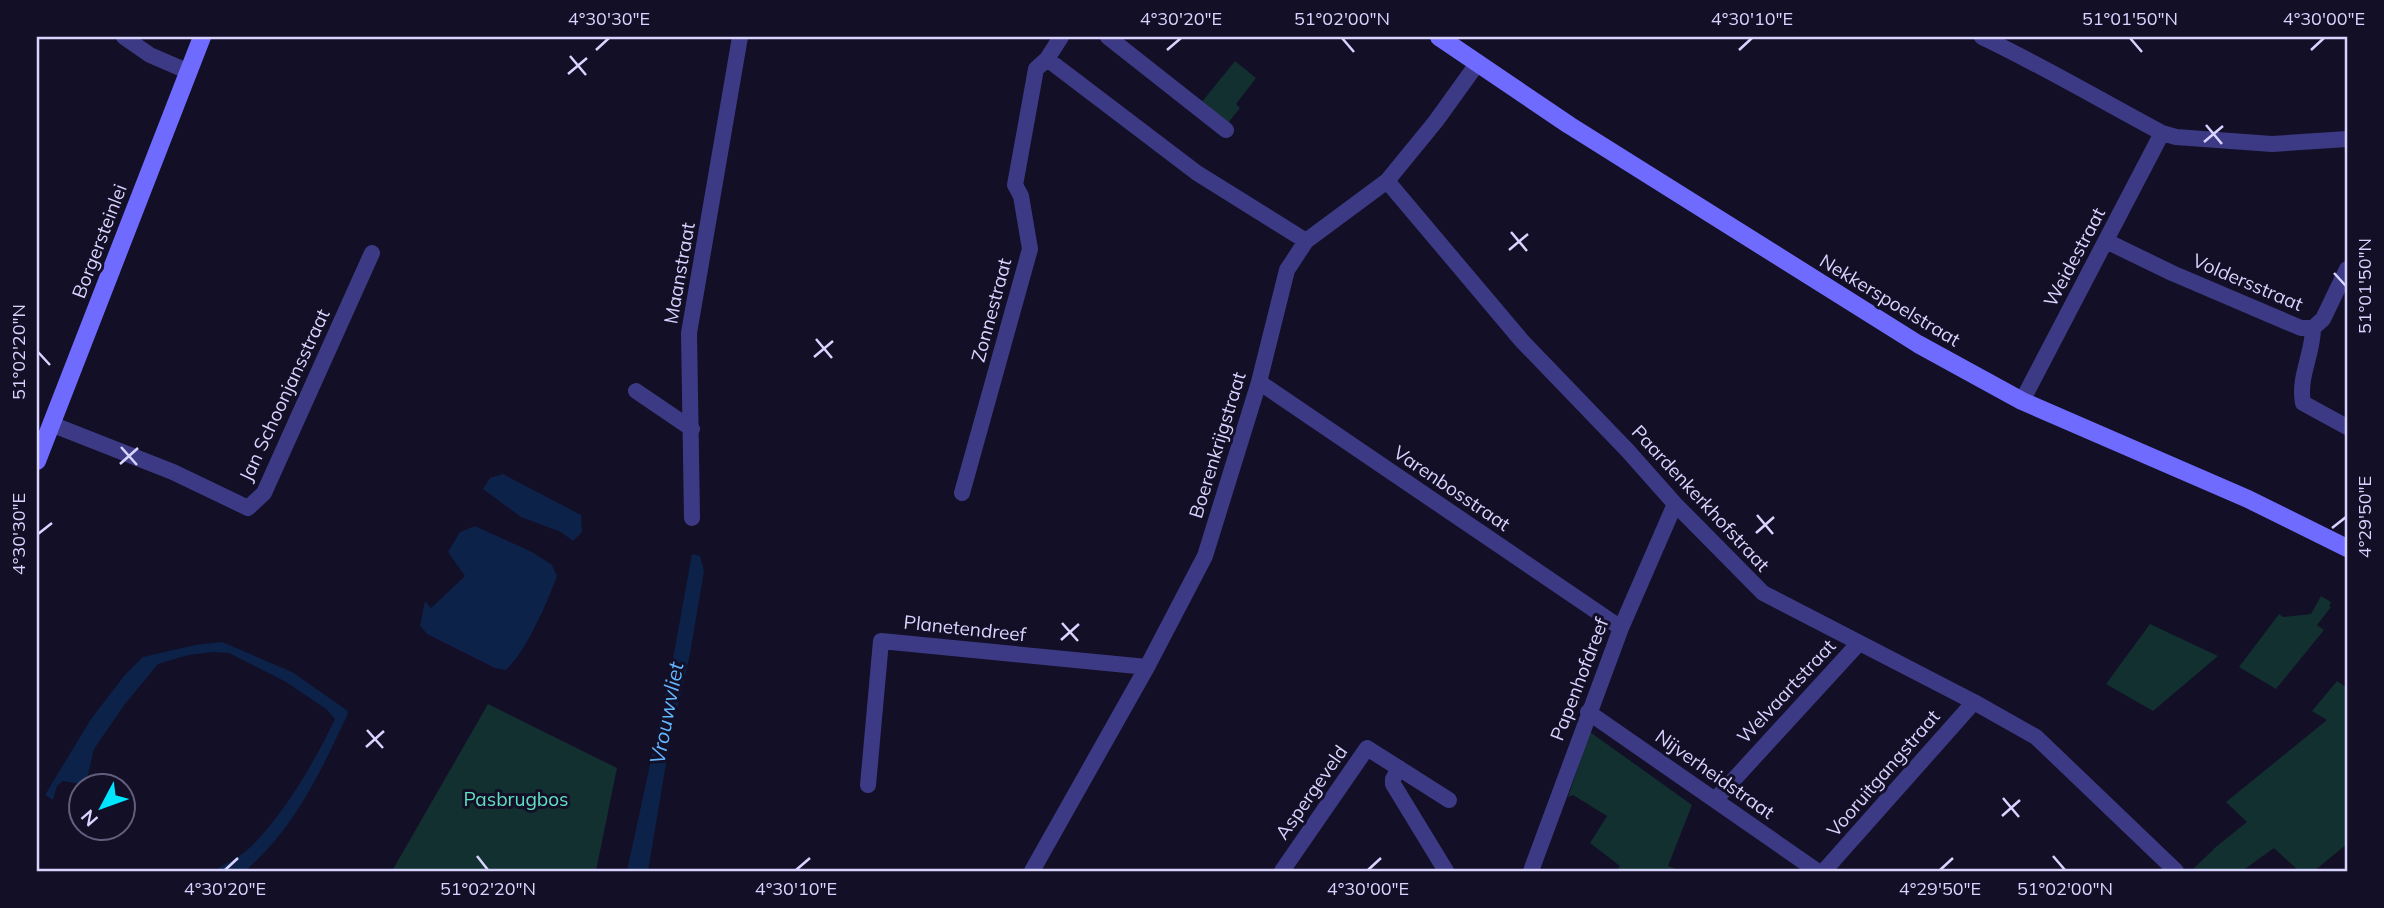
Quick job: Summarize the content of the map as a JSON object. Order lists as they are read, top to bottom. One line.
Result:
{"streets":{"main road":["Borgersteinlei","Nekkerspoelstraat"],"street":["Weidestraat","Maanstraat","Voldersstraat","Zonnestraat","Jan Schoonjansstraat","Boerenkrijgstraat","Varenbosstraat","Paardenkerkhofstraat","Planetendreef","Papenhofdreef","Welvaartstraat","Vooruitgangstraat","Nijverheidstraat","Aspergeveld"]},"crossings":[["Borgersteinlei","Jan Schoonjansstraat"],["Weidestraat","Voldersstraat"],["Weidestraat","Nekkerspoelstraat"],["Nekkerspoelstraat","Boerenkrijgstraat"],["Boerenkrijgstraat","Varenbosstraat"],["Boerenkrijgstraat","Paardenkerkhofstraat"],["Boerenkrijgstraat","Planetendreef"],["Varenbosstraat","Papenhofdreef"],["Paardenkerkhofstraat","Papenhofdreef"],["Paardenkerkhofstraat","Welvaartstraat"],["Paardenkerkhofstraat","Vooruitgangstraat"],["Papenhofdreef","Nijverheidstraat"],["Welvaartstraat","Nijverheidstraat"]],"water":["Vrouwvliet"],"parks":["Pasbrugbos"],"north":"bottom left","coordinates":["4°30'30\"E","4°30'20\"E","51°02'00\"N","4°30'10\"E","51°01'50\"N","4°30'00\"E","51°02'20\"N","4°29'50\"E"]}
